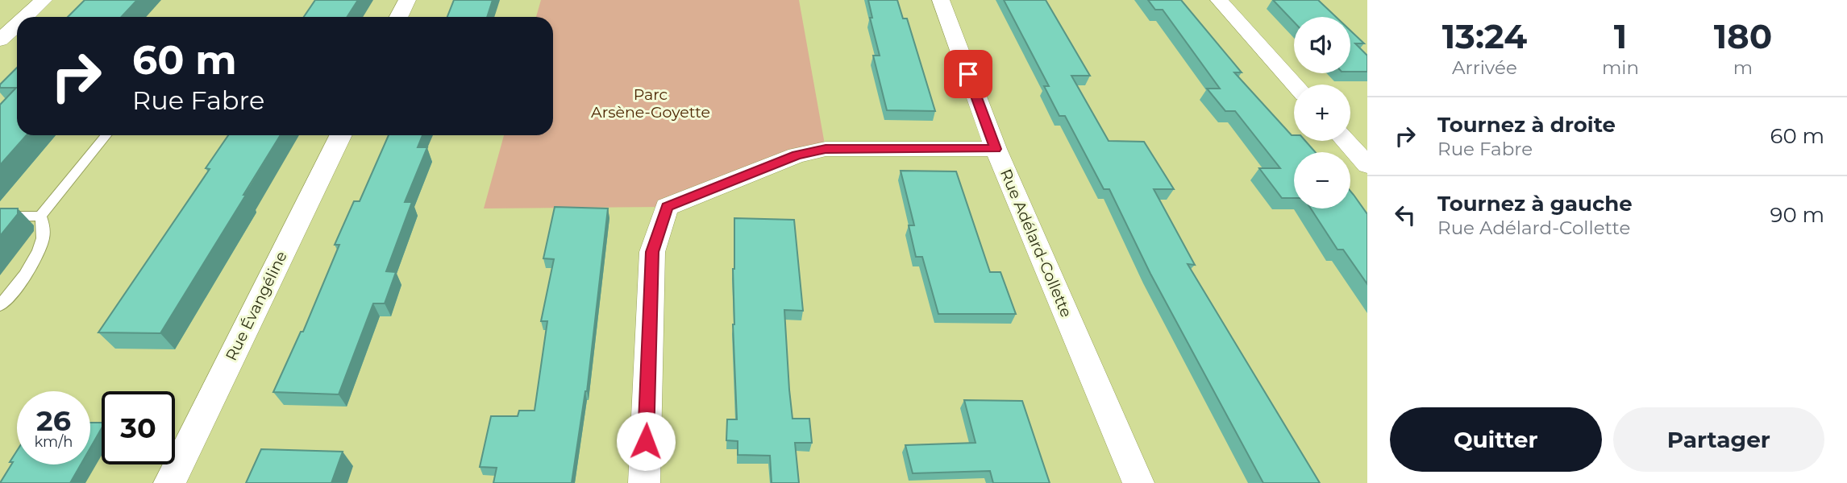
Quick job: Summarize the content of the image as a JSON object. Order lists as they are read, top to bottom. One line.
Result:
{"streets":{"street":["Rue Adélard-Collette","Rue Évangéline"]},"parks":["Parc Arsène-Goyette"],"page":{"eta":["13:24","Arrivée","1","min","180","m"],"map_buttons":["+","−"],"turn":["60 m","Rue Fabre"],"list":[{"name":"Tournez à droite","note":"Rue Fabre","value":"60 m"},{"name":"Tournez à gauche","note":"Rue Adélard-Collette","value":"90 m"}],"speed":"26 km/h","limit":"30","buttons":["Quitter","Partager"]}}
